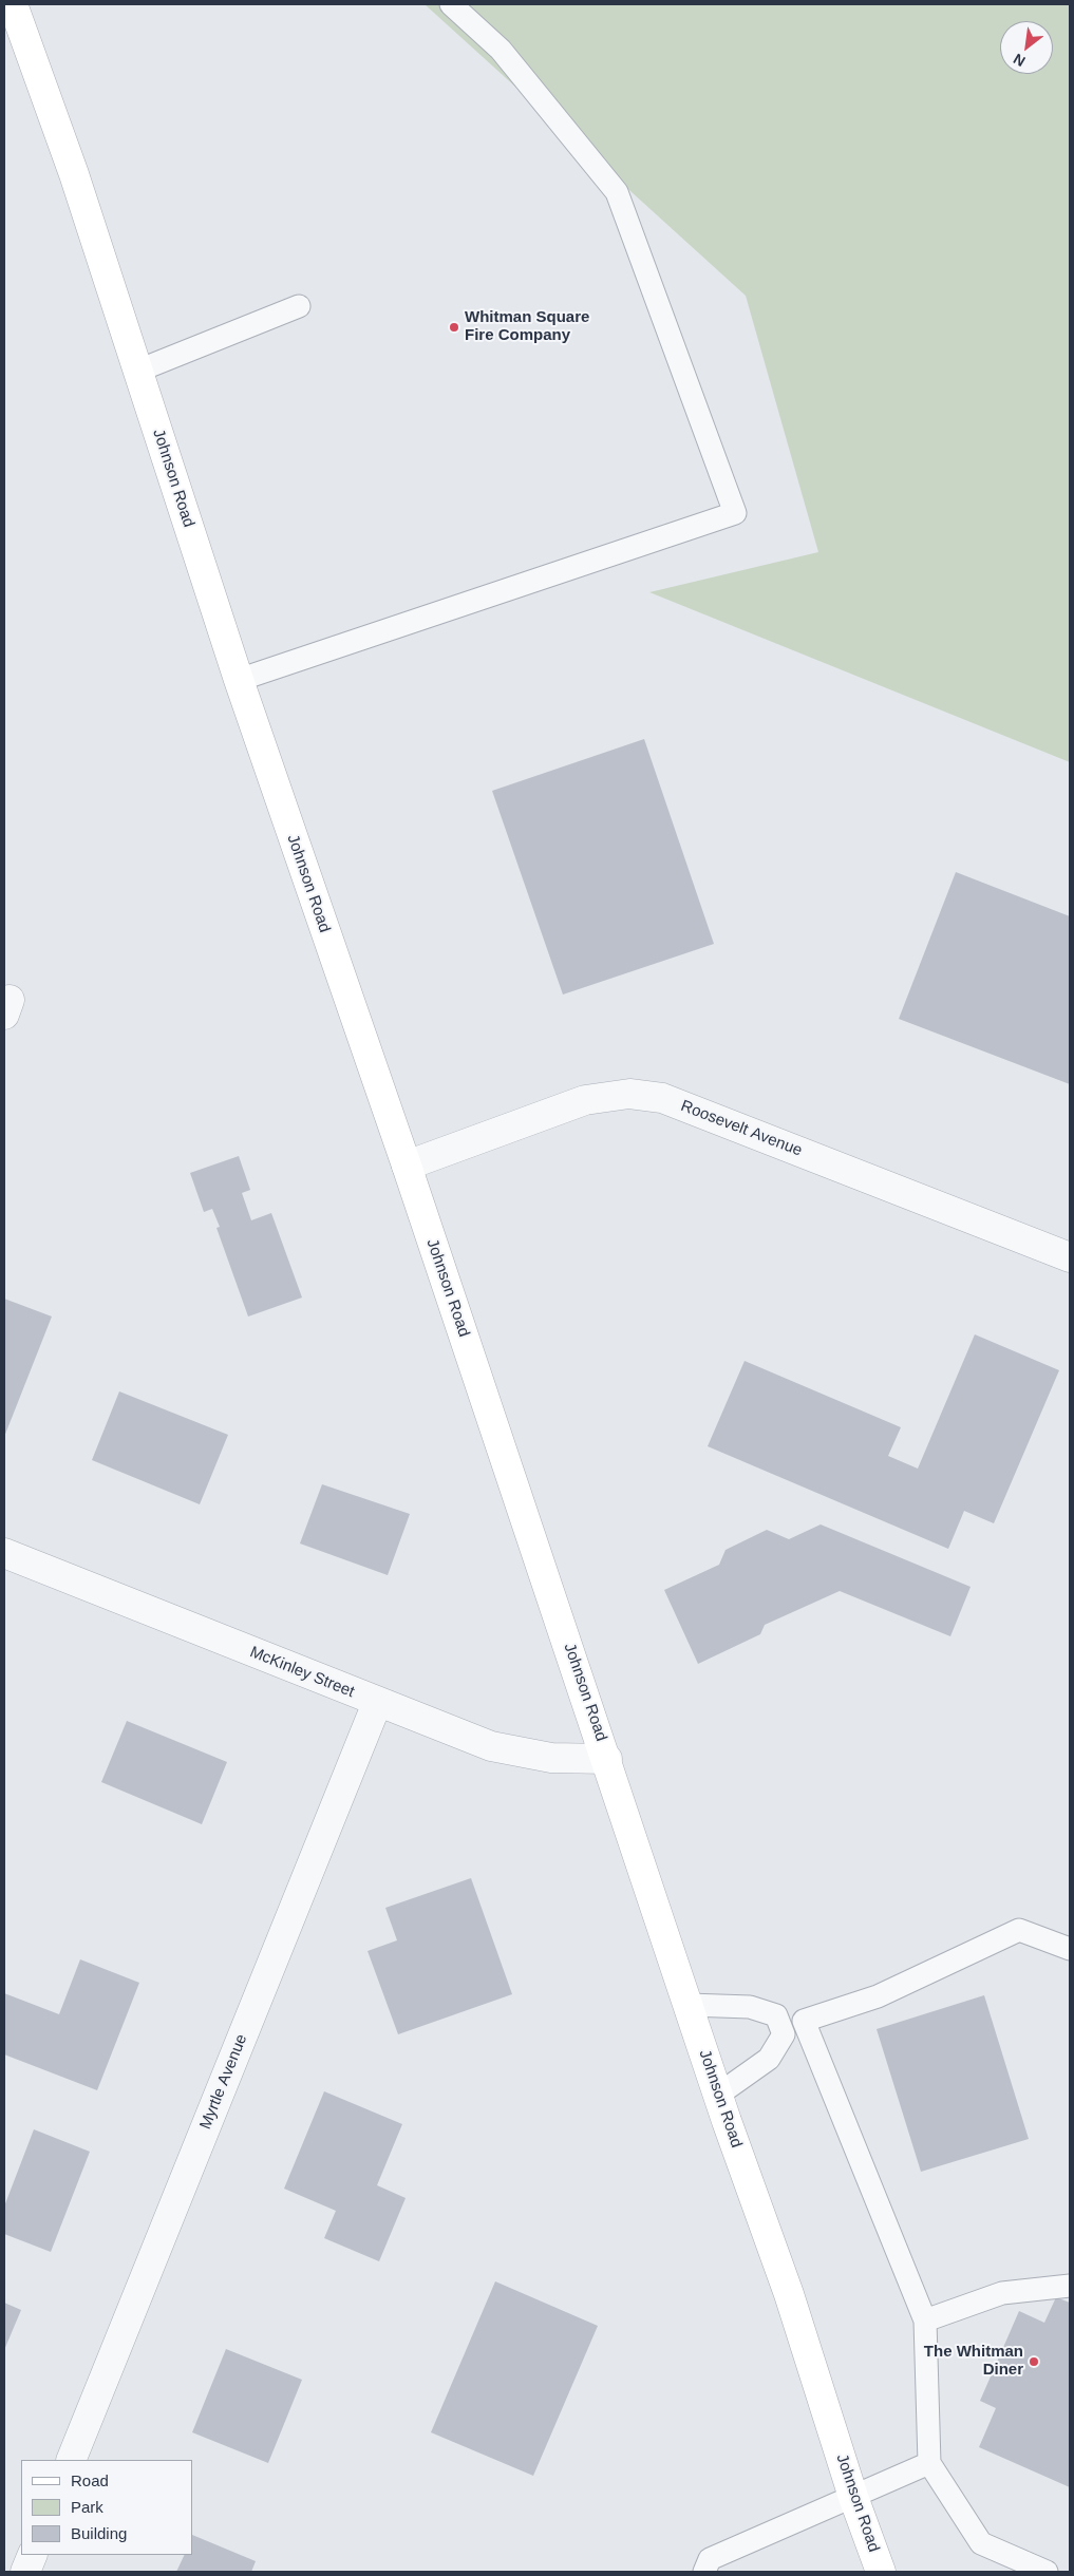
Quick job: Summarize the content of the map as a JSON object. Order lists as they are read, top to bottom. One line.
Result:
{"streets":{"street":["Johnson Road","Roosevelt Avenue","McKinley Street","Myrtle Avenue"]},"crossings":[["Johnson Road","Roosevelt Avenue"],["Johnson Road","McKinley Street"],["McKinley Street","Myrtle Avenue"]],"places":["Whitman Square Fire Company","The Whitman Diner"],"legend":["Road","Park","Building"],"north":"bottom left"}
